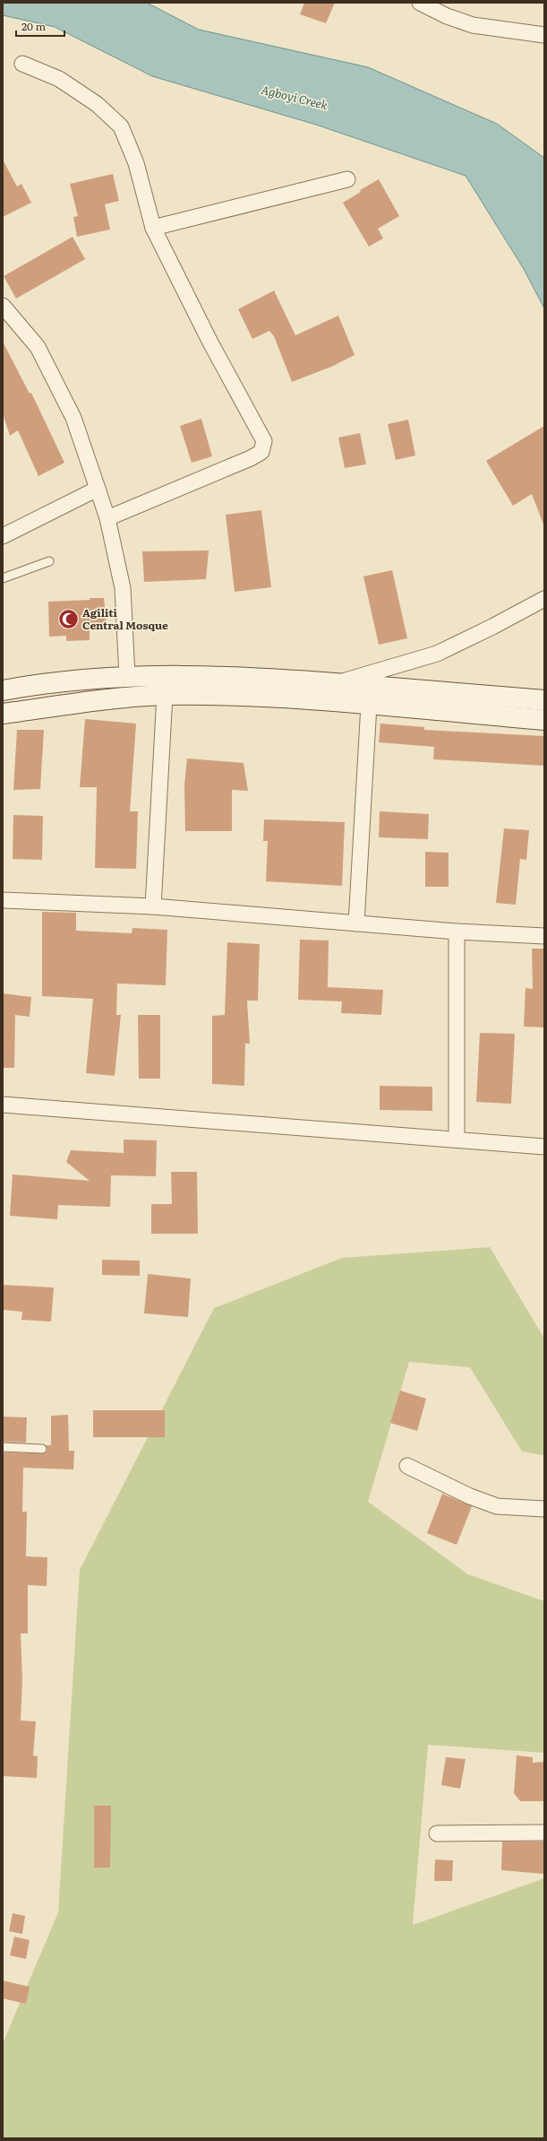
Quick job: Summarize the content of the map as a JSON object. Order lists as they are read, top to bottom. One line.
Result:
{"water":["Agboyi Creek"],"places":{"mosque":["Agiliti Central Mosque"]},"scale_bar":"20 m"}
